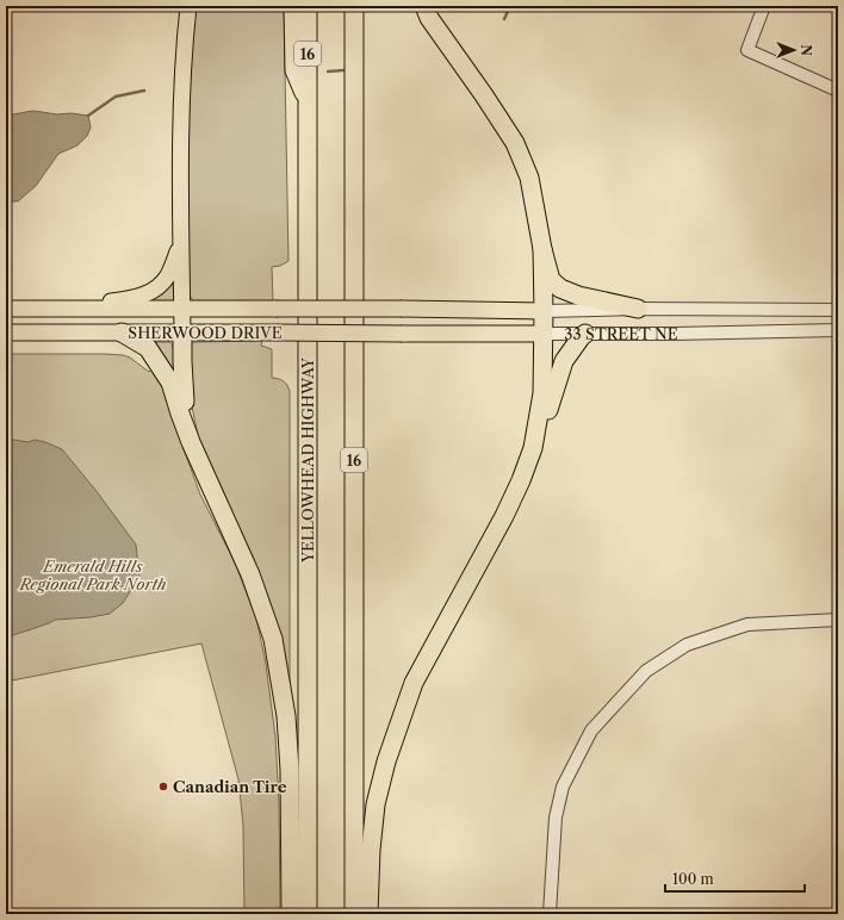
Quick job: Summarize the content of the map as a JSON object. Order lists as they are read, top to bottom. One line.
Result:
{"streets":{"highway":["16","YELLOWHEAD HIGHWAY"],"main road":["SHERWOOD DRIVE","33 STREET NE"]},"crossings":[["SHERWOOD DRIVE","33 STREET NE"]],"parks":["Emerald Hills Regional Park North"],"places":["Canadian Tire"],"scale_bar":"100 m","north":"right"}
